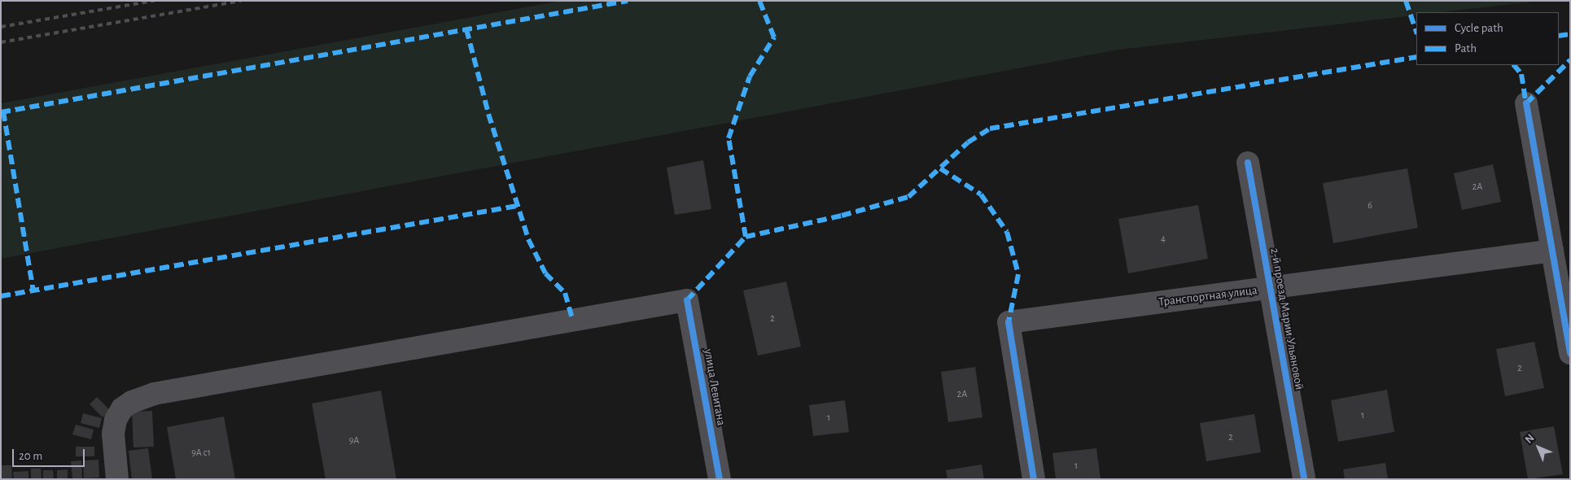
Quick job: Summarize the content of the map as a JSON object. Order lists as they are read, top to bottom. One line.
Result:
{"streets":{"street":["Транспортная улица","2-й проезд Марии Ульяновой","улица Левитана"]},"crossings":[["Транспортная улица","2-й проезд Марии Ульяновой"]],"house_numbers":["2А","6","4","2","2","2А","1","1","2","9А","9А с1","1"],"legend":["Cycle path","Path"],"scale_bar":"20 m","north":"top left"}
